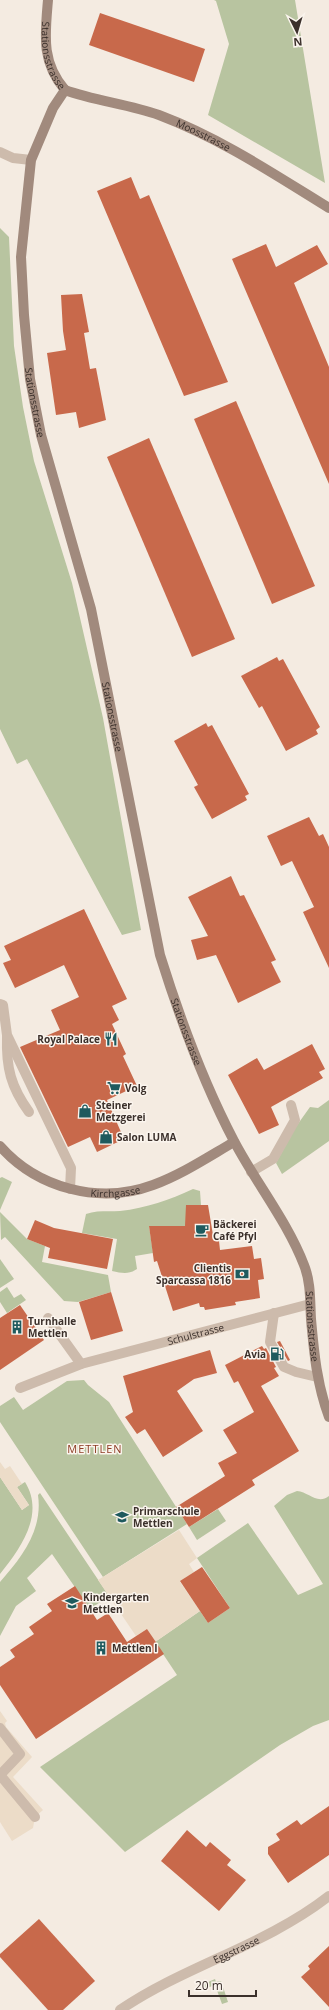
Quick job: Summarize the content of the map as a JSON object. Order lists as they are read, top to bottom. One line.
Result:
{"streets":{"street":["Stationsstrasse","Moosstrasse","Kirchgasse","Schulstrasse","Eggstrasse"]},"crossings":[["Stationsstrasse","Moosstrasse"],["Stationsstrasse","Kirchgasse"],["Stationsstrasse","Schulstrasse"]],"districts":["METTLEN"],"places":{"restaurant":["Royal Palace"],"supermarket":["Volg"],"shop":["Steiner Metzgerei","Salon LUMA"],"cafe":["Bäckerei Café Pfyl"],"bank":["Clientis Sparcassa 1816"],"building":["Turnhalle Mettlen","Mettlen I"],"fuel station":["Avia"],"school or university":["Primarschule Mettlen","Kindergarten Mettlen"]},"scale_bar":"20 m","north":"bottom"}
